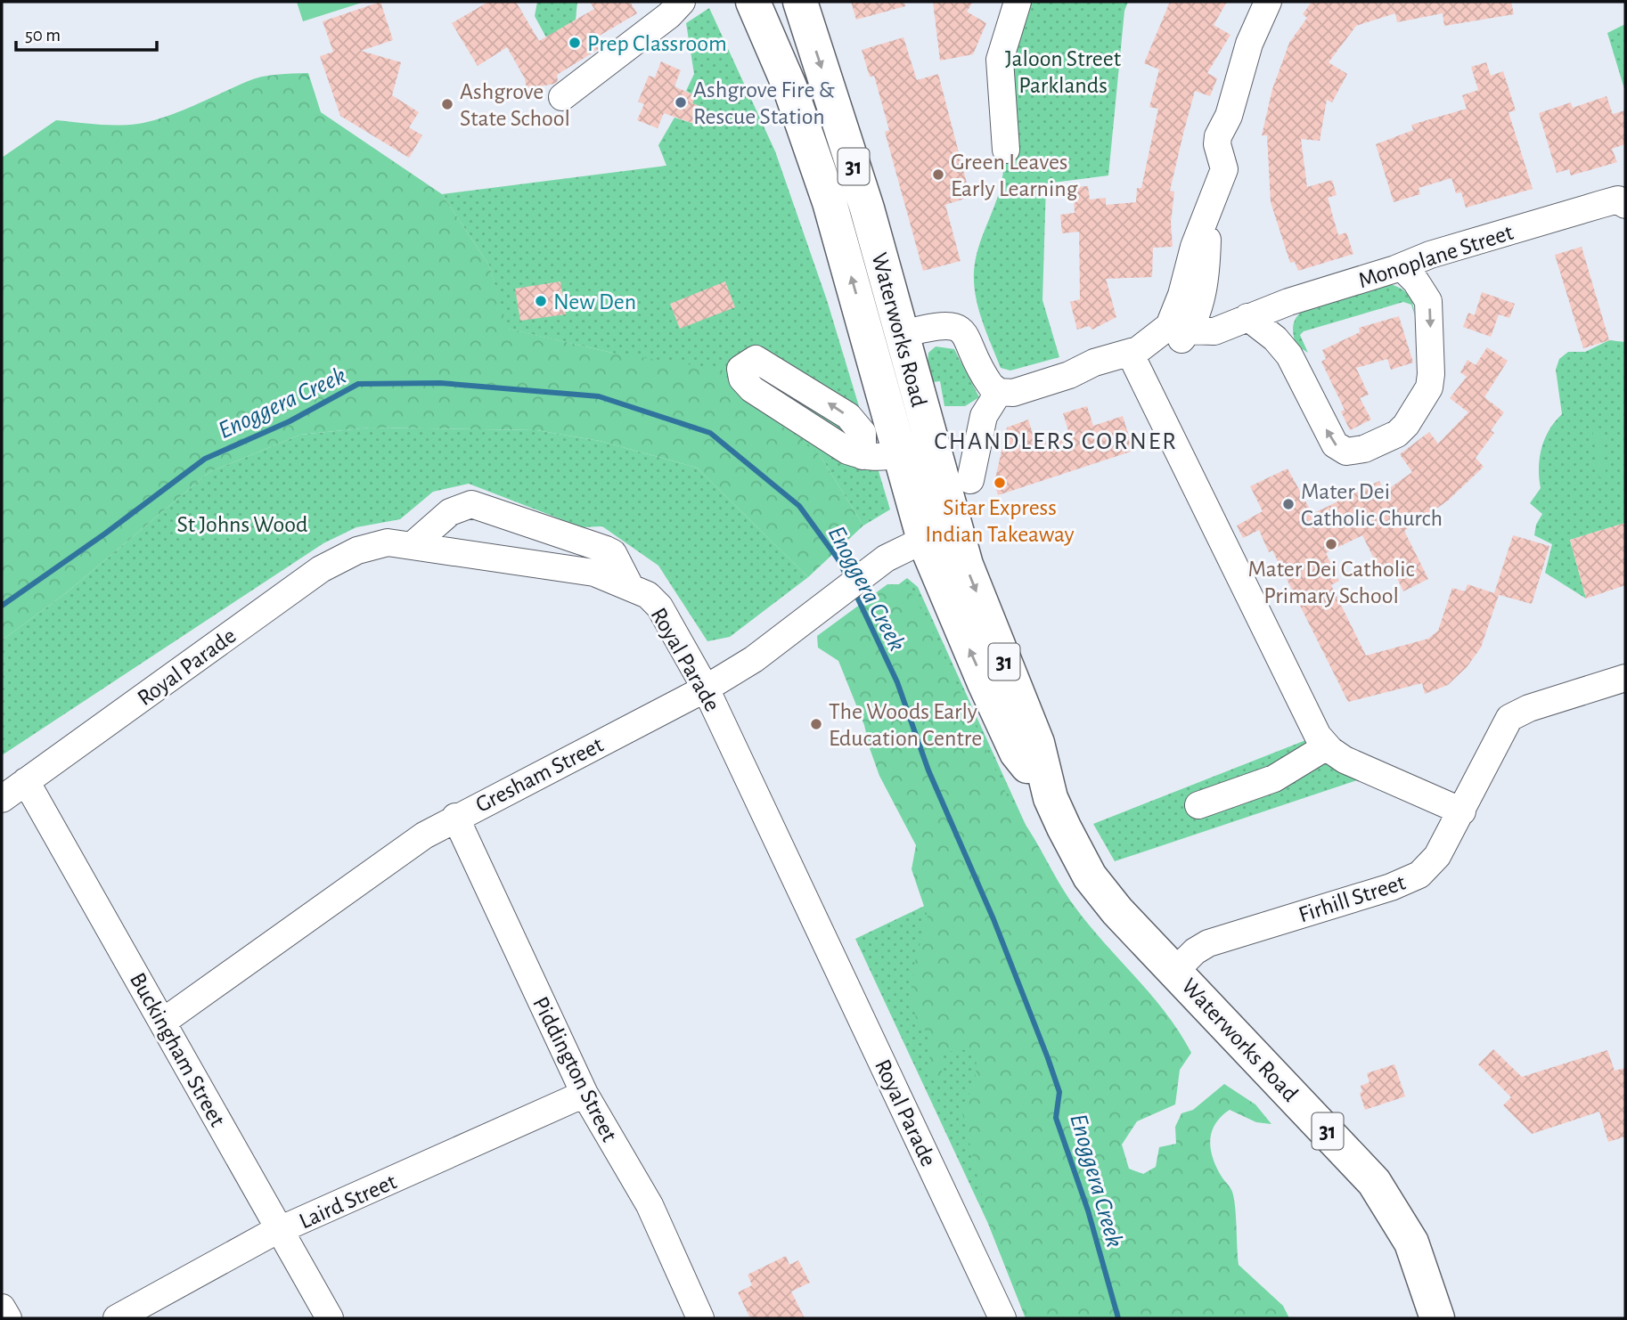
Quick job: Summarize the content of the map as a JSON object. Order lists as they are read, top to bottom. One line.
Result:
{"streets":{"main road":["31","Waterworks Road"],"street":["Monoplane Street","Royal Parade","Gresham Street","Firhill Street","Buckingham Street","Piddington Street","Laird Street"]},"crossings":[["Waterworks Road","Gresham Street"],["Waterworks Road","Firhill Street"],["Royal Parade","Gresham Street"],["Royal Parade","Buckingham Street"],["Gresham Street","Buckingham Street"],["Gresham Street","Piddington Street"],["Buckingham Street","Laird Street"],["Piddington Street","Laird Street"]],"districts":["CHANDLERS CORNER"],"water":["Enoggera Creek"],"parks":["Jaloon Street Parklands","St Johns Wood"],"places":["Prep Classroom","Ashgrove Fire & Rescue Station","Ashgrove State School","Green Leaves Early Learning","New Den","Sitar Express Indian Takeaway","Mater Dei Catholic Church","Mater Dei Catholic Primary School","The Woods Early Education Centre"],"scale_bar":"50 m"}
